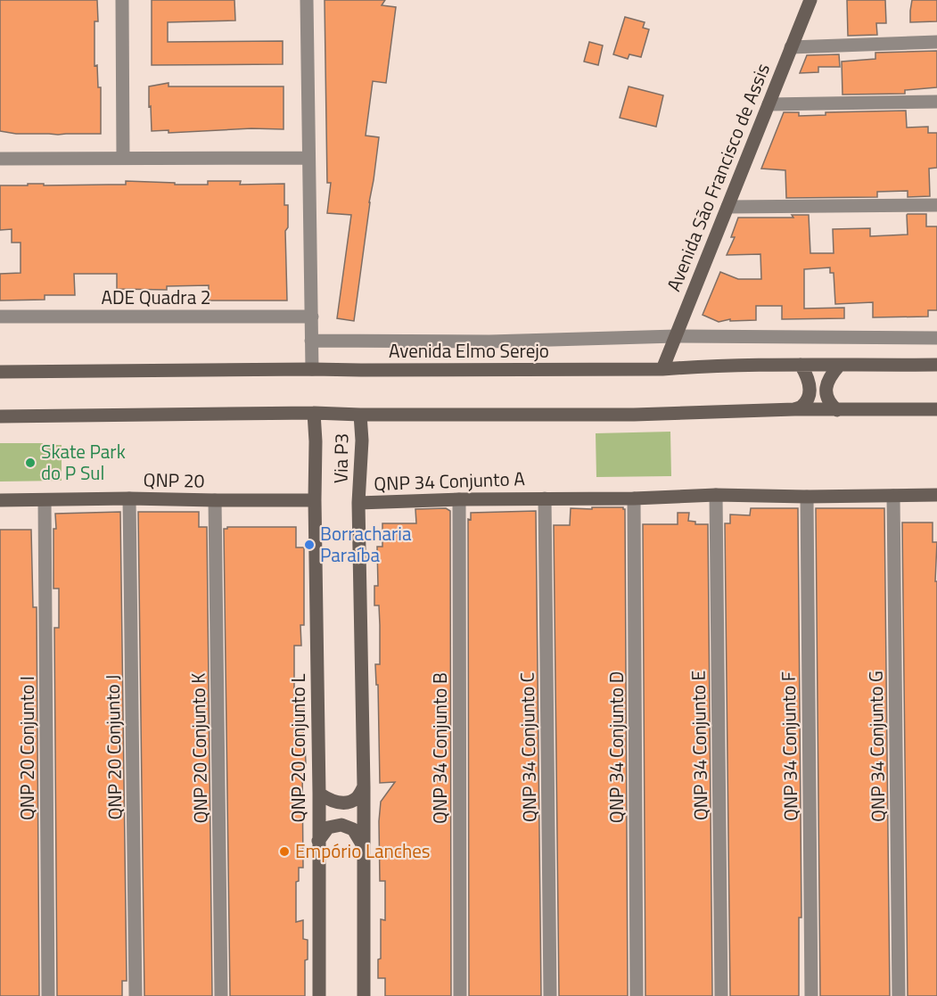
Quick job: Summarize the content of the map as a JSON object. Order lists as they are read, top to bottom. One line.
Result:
{"streets":{"street":["Avenida São Francisco de Assis","ADE Quadra 2","Avenida Elmo Serejo","Via P3","QNP 20","QNP 34 Conjunto A","QNP 34 Conjunto E","QNP 34 Conjunto F","QNP 34 Conjunto G","QNP 20 Conjunto J","QNP 34 Conjunto C","QNP 34 Conjunto D","QNP 20 Conjunto I","QNP 20 Conjunto K","QNP 20 Conjunto L","QNP 34 Conjunto B"]},"crossings":[["Avenida São Francisco de Assis","Avenida Elmo Serejo"],["Via P3","QNP 20"],["Via P3","QNP 34 Conjunto A"],["Via P3","QNP 20 Conjunto L"],["QNP 20","QNP 20 Conjunto J"],["QNP 20","QNP 20 Conjunto I"],["QNP 20","QNP 20 Conjunto K"],["QNP 20","QNP 20 Conjunto L"],["QNP 34 Conjunto A","QNP 34 Conjunto E"],["QNP 34 Conjunto A","QNP 34 Conjunto F"],["QNP 34 Conjunto A","QNP 34 Conjunto G"],["QNP 34 Conjunto A","QNP 34 Conjunto C"],["QNP 34 Conjunto A","QNP 34 Conjunto D"],["QNP 34 Conjunto A","QNP 34 Conjunto B"]],"places":["Skate Park do P Sul","Borracharia Paraíba","Empório Lanches"]}
